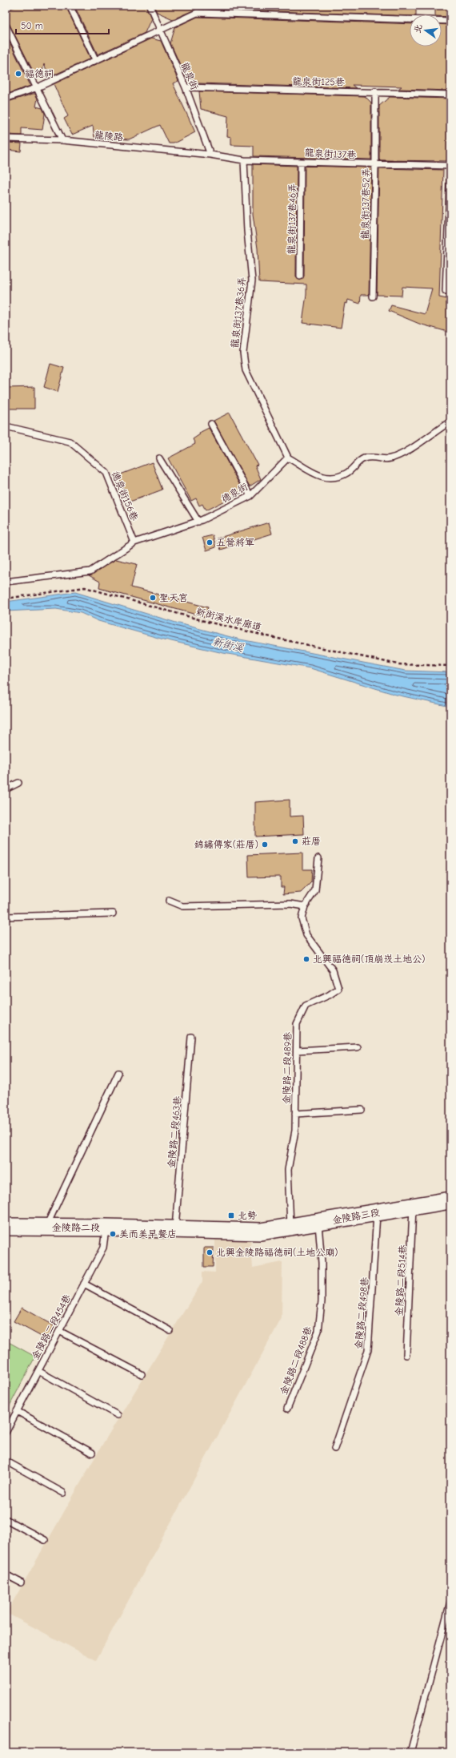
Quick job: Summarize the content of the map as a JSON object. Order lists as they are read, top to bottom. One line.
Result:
{"streets":{"main road":["金陵路三段","金陵路二段"],"lane":["龍泉街","龍泉街125巷","龍陵路","龍泉街137巷","龍泉街137巷52弄","龍泉街137巷46弄","龍泉街137巷36弄","德泉街","德泉街156巷","金陵路二段489巷","金陵路二段463巷","金陵路二段514巷","金陵路二段498巷","金陵路二段454巷","金陵路二段488巷"],"path":["新街溪水岸廊道"]},"crossings":[["龍泉街","龍泉街125巷"],["龍泉街","龍陵路"],["龍泉街","龍泉街137巷"],["龍泉街125巷","龍泉街137巷52弄"],["龍陵路","龍泉街137巷"],["龍泉街137巷","龍泉街137巷52弄"],["龍泉街137巷","龍泉街137巷46弄"],["龍泉街137巷","龍泉街137巷36弄"],["龍泉街137巷36弄","德泉街"],["德泉街","德泉街156巷"],["金陵路二段489巷","金陵路三段"],["金陵路二段463巷","金陵路二段"],["金陵路三段","金陵路二段"],["金陵路三段","金陵路二段514巷"],["金陵路三段","金陵路二段498巷"],["金陵路三段","金陵路二段488巷"],["金陵路二段","金陵路二段454巷"]],"water":["新街溪"],"places":{"other":["福德祠","五營將軍","聖天宮","莊厝","錦繡傳家(莊厝)","北興福德祠(頂崩崁土地公)","美而美早餐店","北興金陵路福德祠(土地公廟)"],"transit":["北勢"]},"scale_bar":"50 m","north":"left"}
